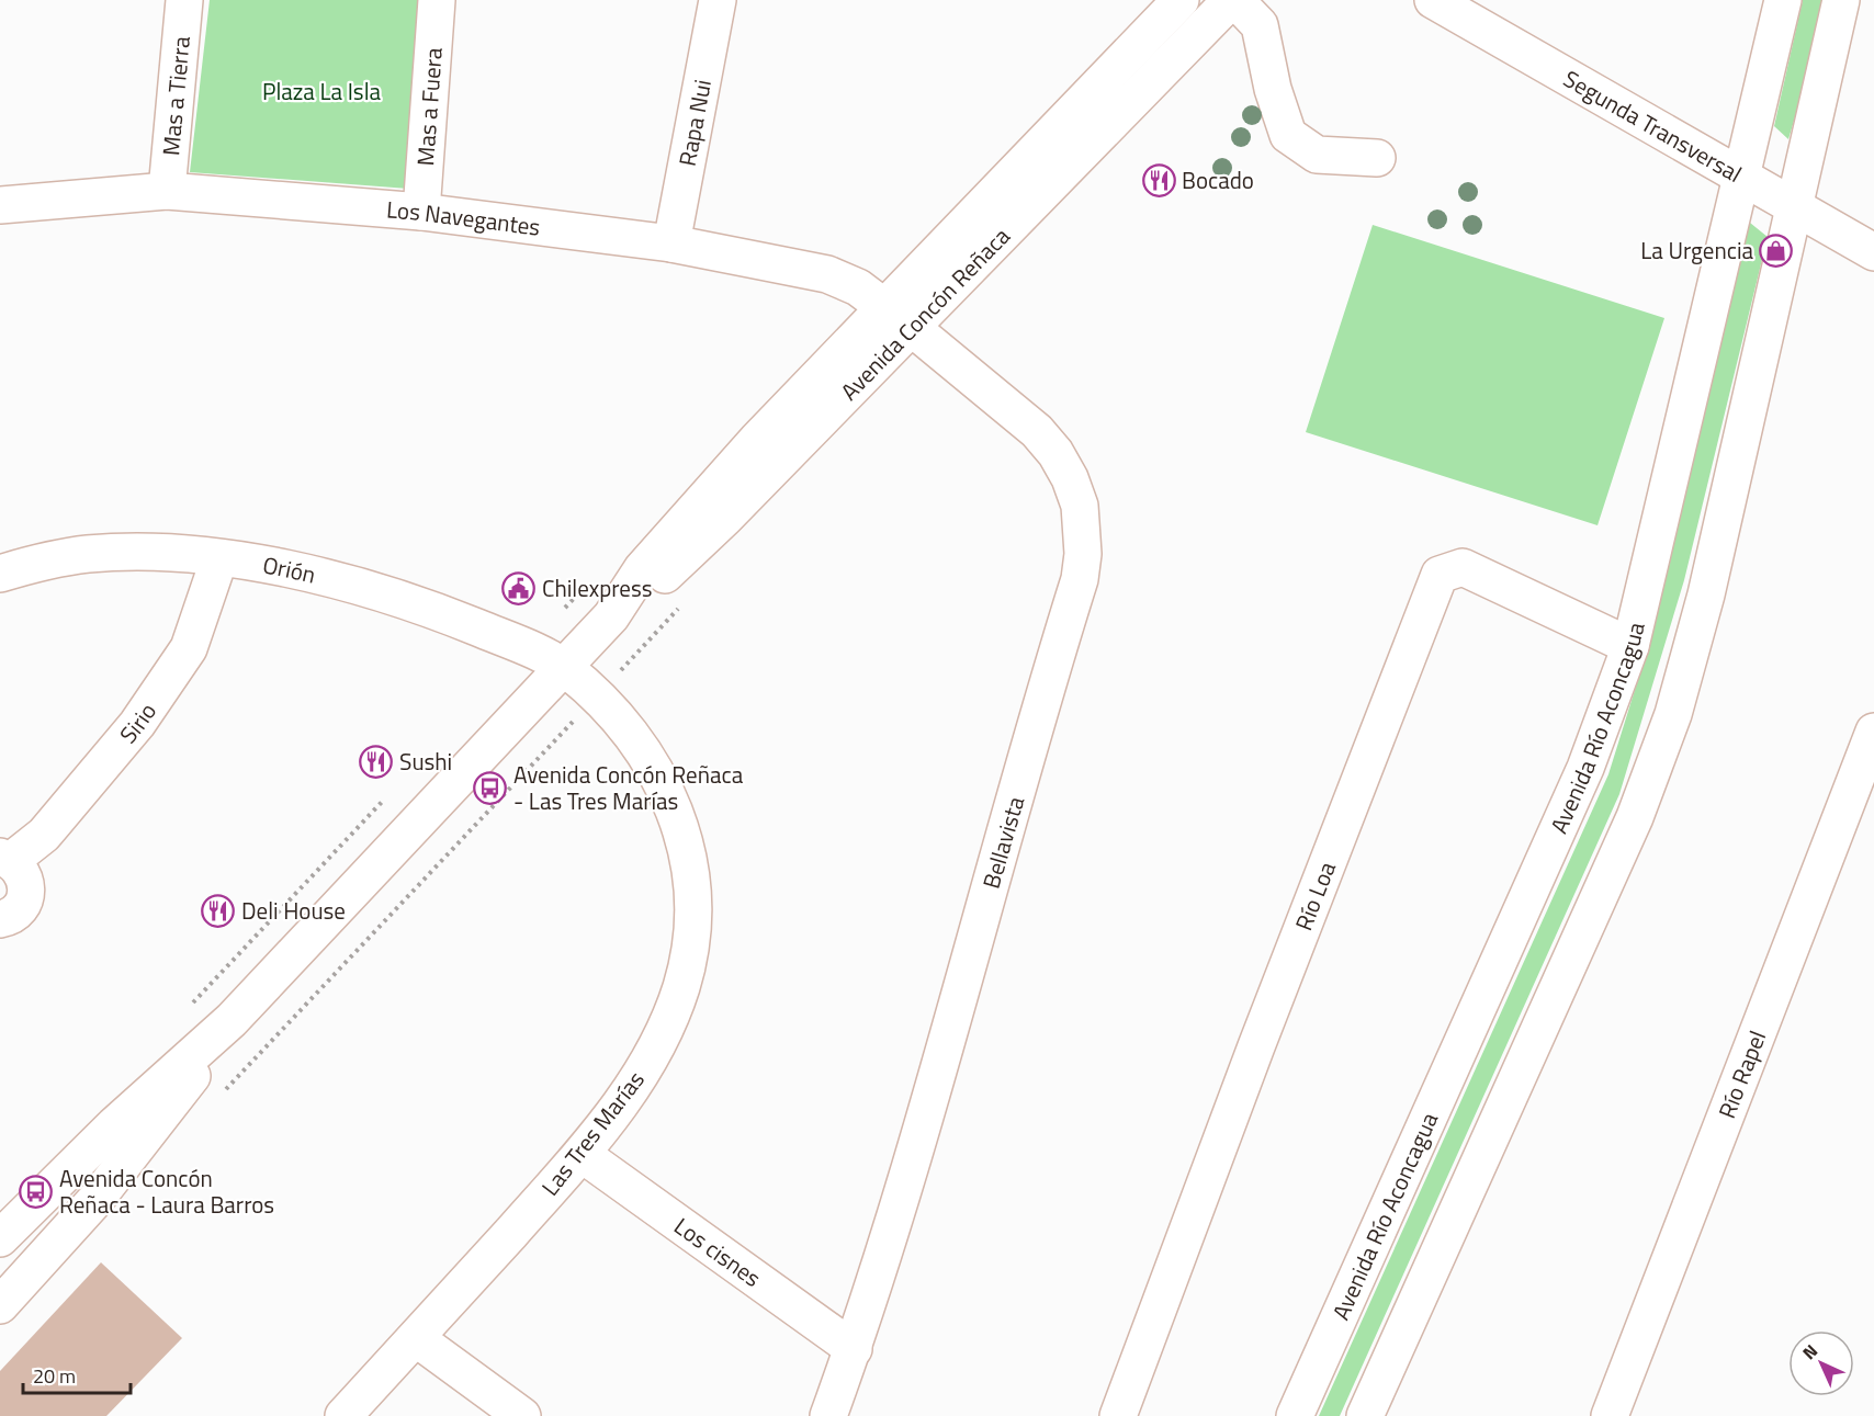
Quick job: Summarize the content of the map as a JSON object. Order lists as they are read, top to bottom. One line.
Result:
{"streets":{"street":["Mas a Tierra","Mas a Fuera","Rapa Nui","Segunda Transversal","Los Navegantes","Avenida Concón Reñaca","Orión","Sirio","Avenida Río Aconcagua","Bellavista","Río Loa","Río Rapel","Las Tres Marías","Los cisnes"]},"crossings":[["Mas a Tierra","Los Navegantes"],["Mas a Fuera","Los Navegantes"],["Rapa Nui","Los Navegantes"],["Segunda Transversal","Avenida Río Aconcagua"],["Los Navegantes","Avenida Concón Reñaca"],["Los Navegantes","Bellavista"],["Avenida Concón Reñaca","Orión"],["Avenida Concón Reñaca","Bellavista"],["Avenida Concón Reñaca","Las Tres Marías"],["Orión","Sirio"],["Orión","Las Tres Marías"],["Avenida Río Aconcagua","Río Loa"],["Bellavista","Los cisnes"],["Las Tres Marías","Los cisnes"]],"parks":["Plaza La Isla"],"places":{"restaurant":["Bocado","Sushi","Deli House"],"shop":["La Urgencia"],"public building":["Chilexpress"],"bus stop":["Avenida Concón Reñaca - Las Tres Marías","Avenida Concón Reñaca - Laura Barros"]},"scale_bar":"20 m","north":"top left"}
